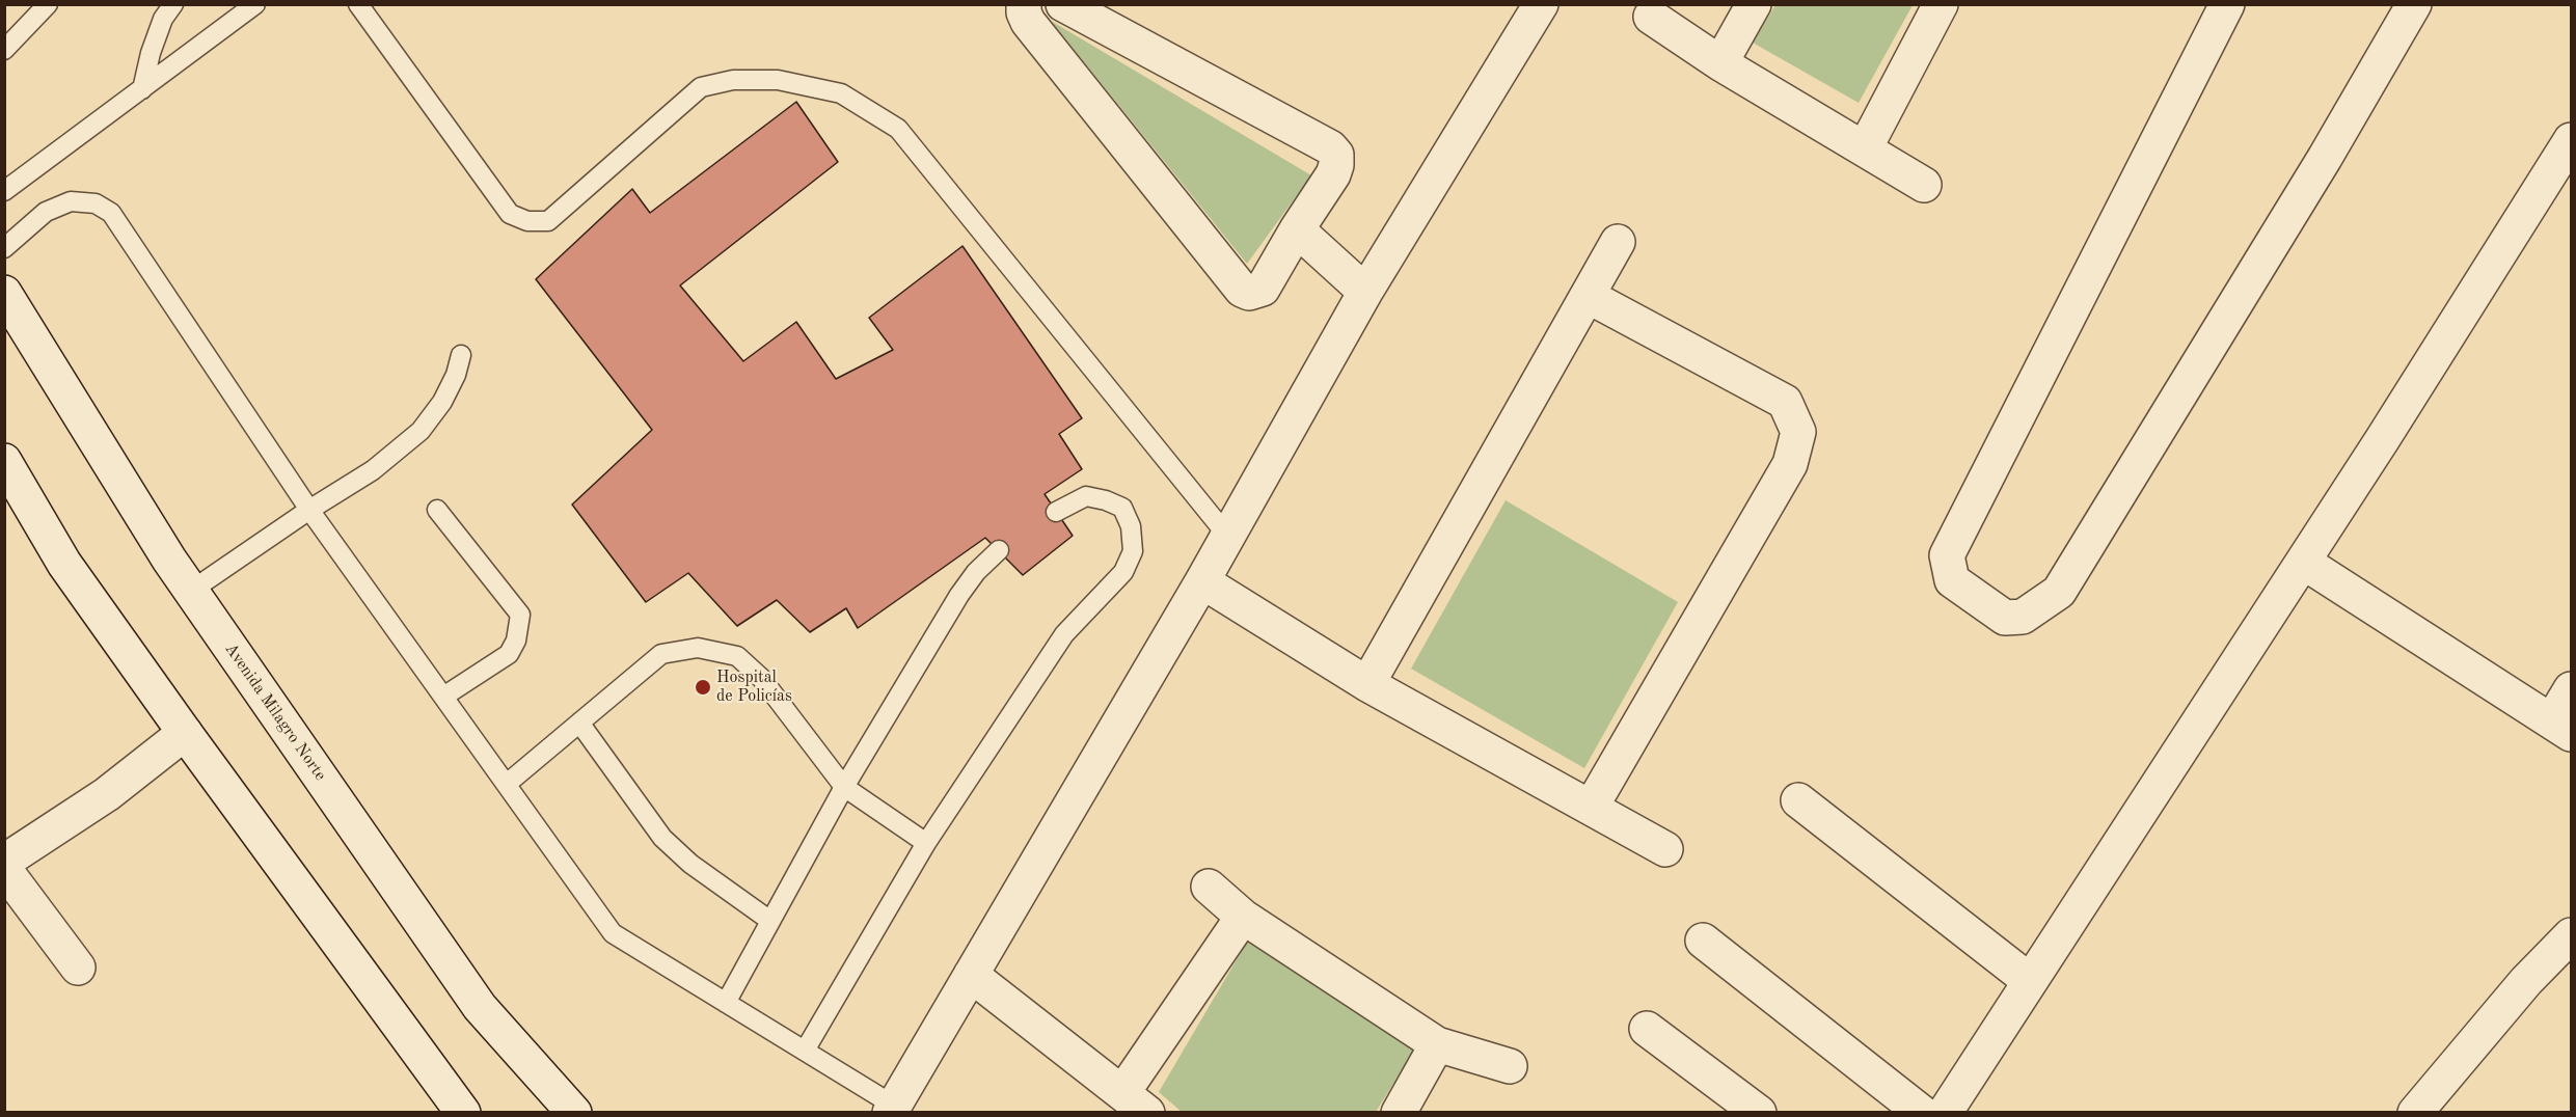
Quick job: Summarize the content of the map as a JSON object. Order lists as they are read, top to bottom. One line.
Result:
{"streets":{"street":["Avenida Milagro Norte"]},"places":["Hospital de Policías"]}
